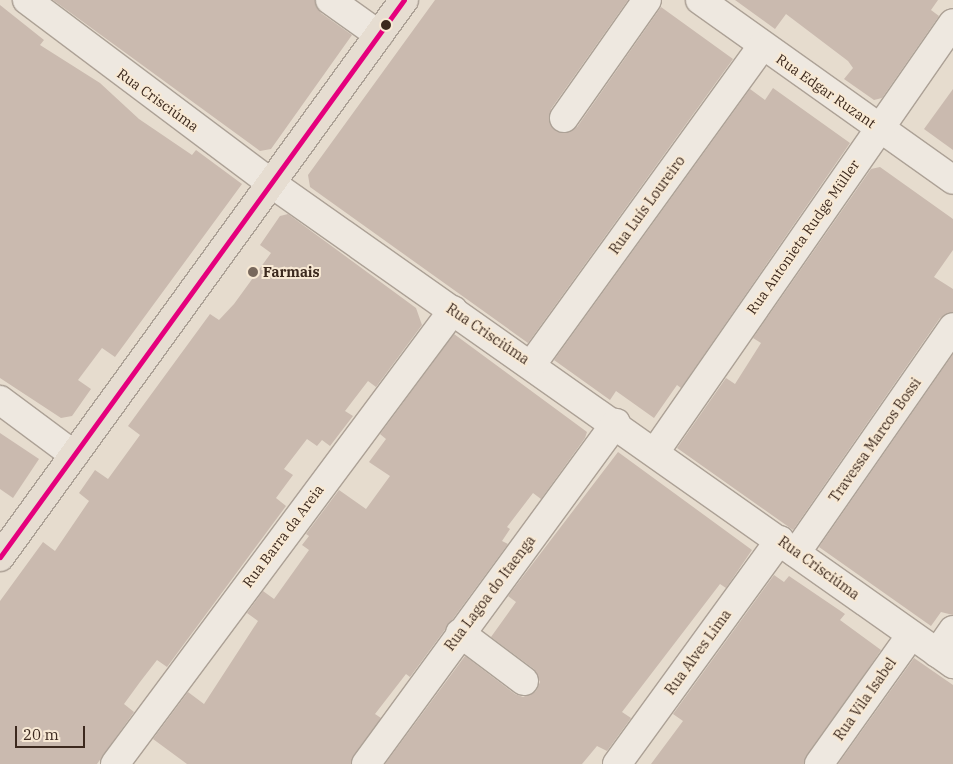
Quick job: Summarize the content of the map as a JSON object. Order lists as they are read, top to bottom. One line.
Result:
{"streets":{"street":["Rua Edgar Ruzant","Rua Crisciúma","Rua Luís Loureiro","Rua Antonieta Rudge Müller","Travessa Marcos Bossi","Rua Barra da Areia","Rua Lagoa do Itaenga","Rua Alves Lima","Rua Vila Isabel"]},"crossings":[["Rua Edgar Ruzant","Rua Luís Loureiro"],["Rua Edgar Ruzant","Rua Antonieta Rudge Müller"],["Rua Crisciúma","Rua Luís Loureiro"],["Rua Crisciúma","Rua Antonieta Rudge Müller"],["Rua Crisciúma","Travessa Marcos Bossi"],["Rua Crisciúma","Rua Barra da Areia"],["Rua Crisciúma","Rua Lagoa do Itaenga"],["Rua Crisciúma","Rua Alves Lima"],["Rua Crisciúma","Rua Vila Isabel"],["Travessa Marcos Bossi","Rua Alves Lima"]],"places":["Farmais"],"scale_bar":"20 m"}
